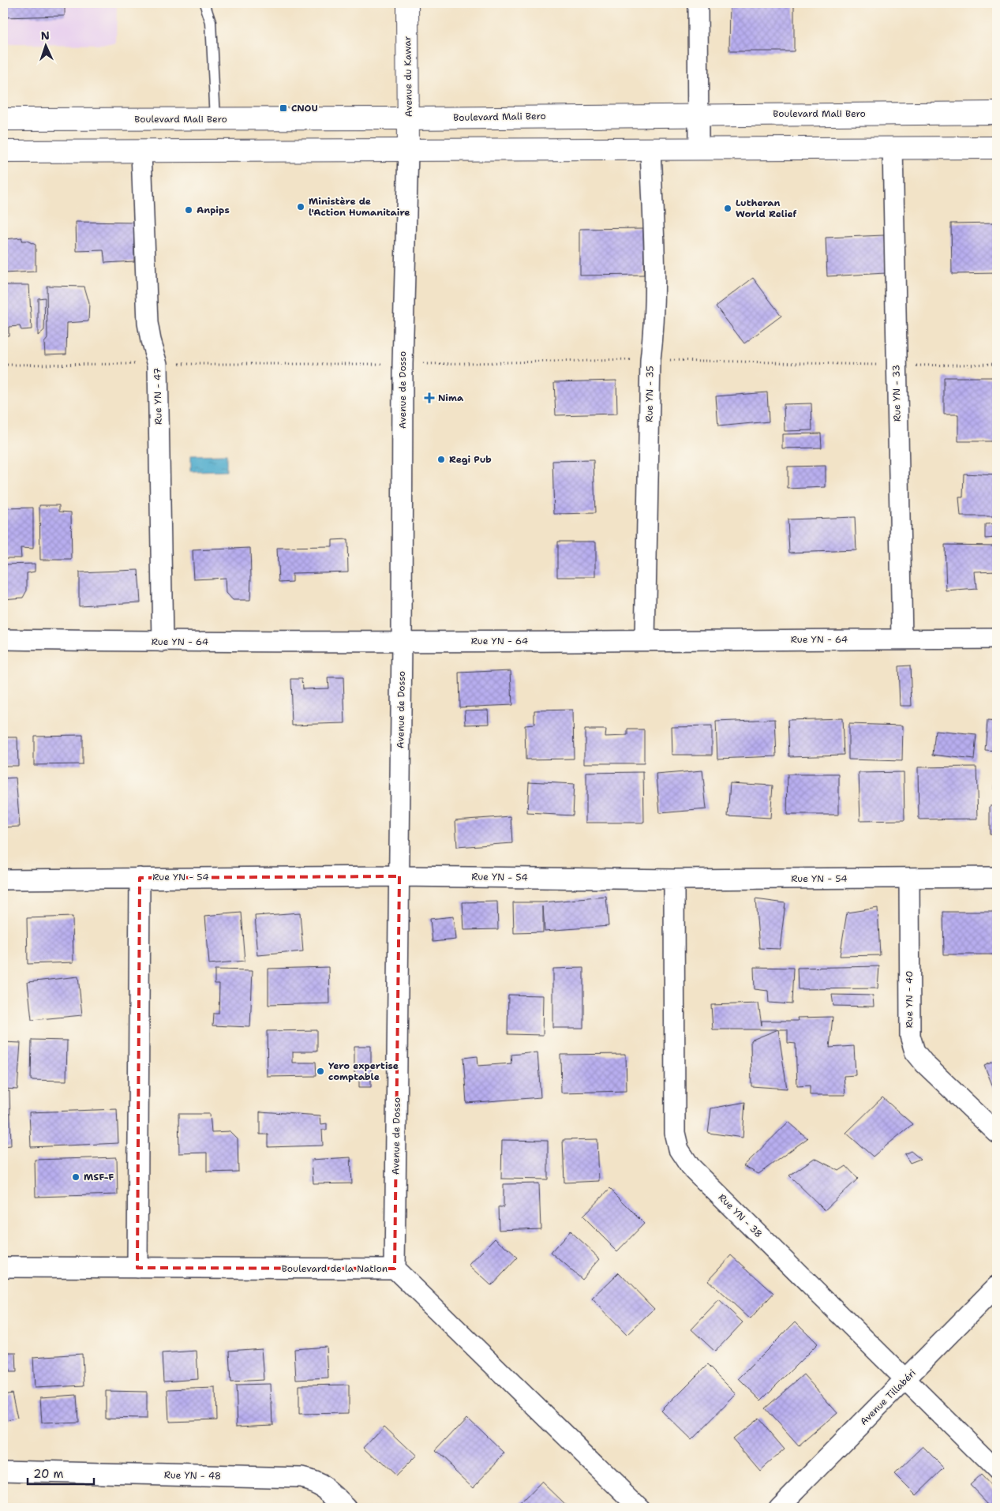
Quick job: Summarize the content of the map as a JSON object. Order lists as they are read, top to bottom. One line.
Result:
{"streets":{"main road":["Avenue du Kawar","Boulevard Mali Bero"],"street":["Avenue de Dosso","Rue YN - 33","Rue YN - 35","Rue YN - 47","Rue YN - 64","Rue YN - 54","Rue YN - 40","Rue YN - 38","Boulevard de la Nation","Avenue Tillabéri","Rue YN - 48"]},"crossings":[["Avenue du Kawar","Boulevard Mali Bero"],["Avenue du Kawar","Avenue de Dosso"],["Avenue de Dosso","Rue YN - 64"],["Avenue de Dosso","Rue YN - 54"],["Avenue de Dosso","Boulevard de la Nation"],["Rue YN - 33","Rue YN - 64"],["Rue YN - 35","Rue YN - 64"],["Rue YN - 47","Rue YN - 64"],["Rue YN - 54","Rue YN - 40"],["Rue YN - 54","Rue YN - 38"],["Rue YN - 38","Avenue Tillabéri"]],"places":{"transit":["CNOU"],"other":["Ministère de l'Action Humanitaire","Lutheran World Relief","Anpips","Regi Pub","Yero expertise comptable","MSF-F"],"health":["Nima"]},"scale_bar":"20 m","north":"top"}
